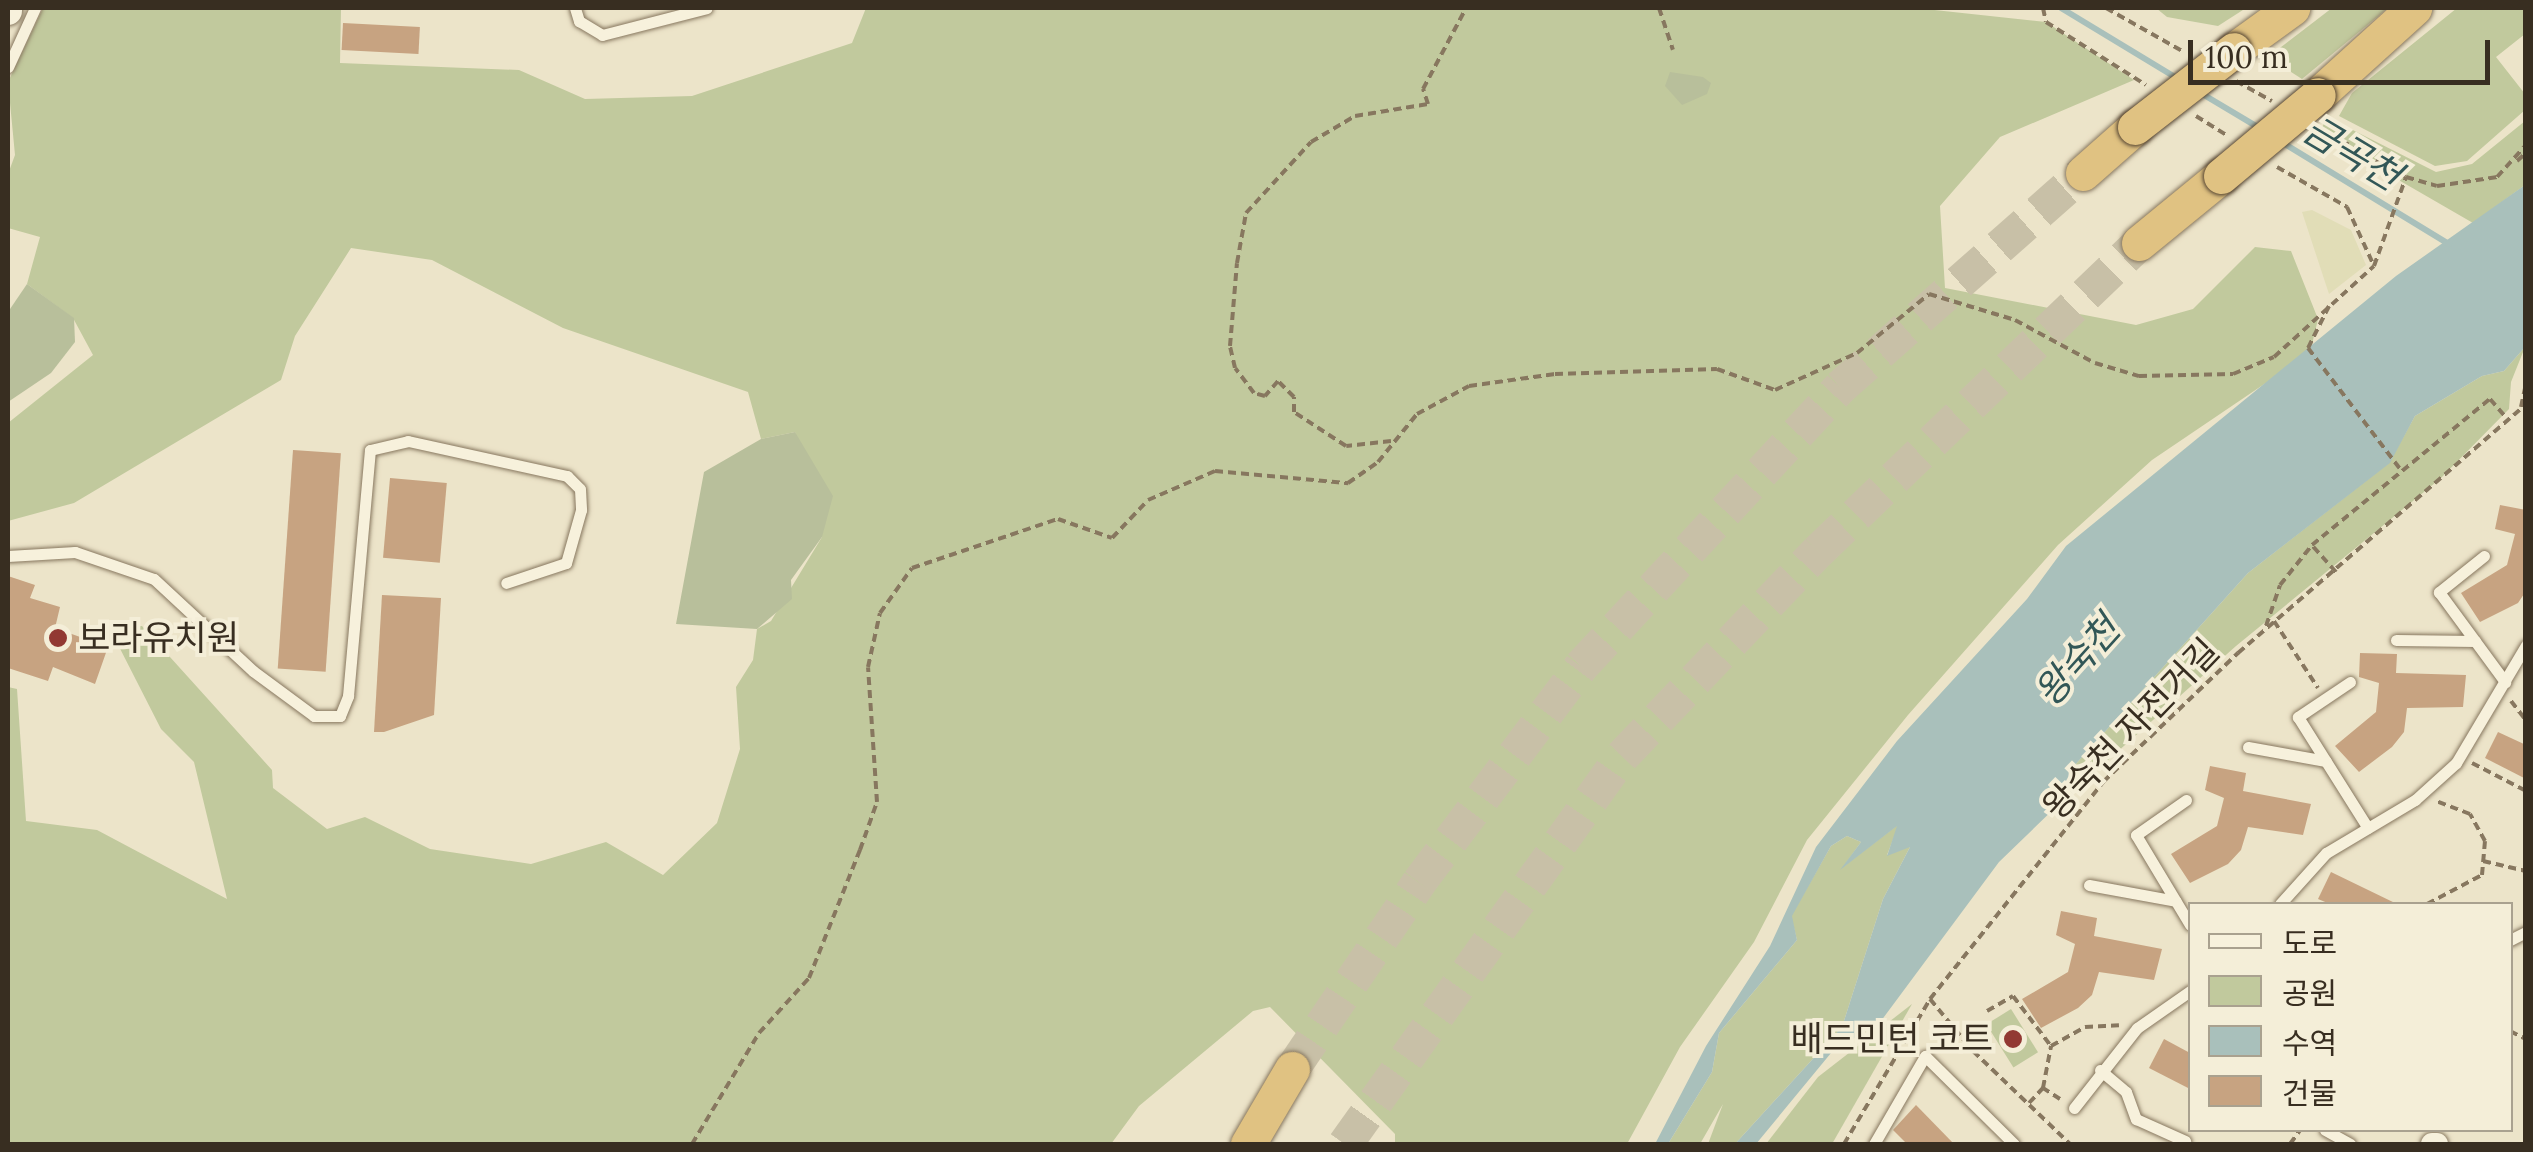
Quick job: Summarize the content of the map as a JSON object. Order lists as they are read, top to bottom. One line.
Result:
{"streets":{"path":["왕숙천 자전거길"]},"water":["금곡천","왕숙천"],"places":["보라유치원","배드민턴 코트"],"legend":["도로","공원","수역","건물"],"scale_bar":"100 m"}
